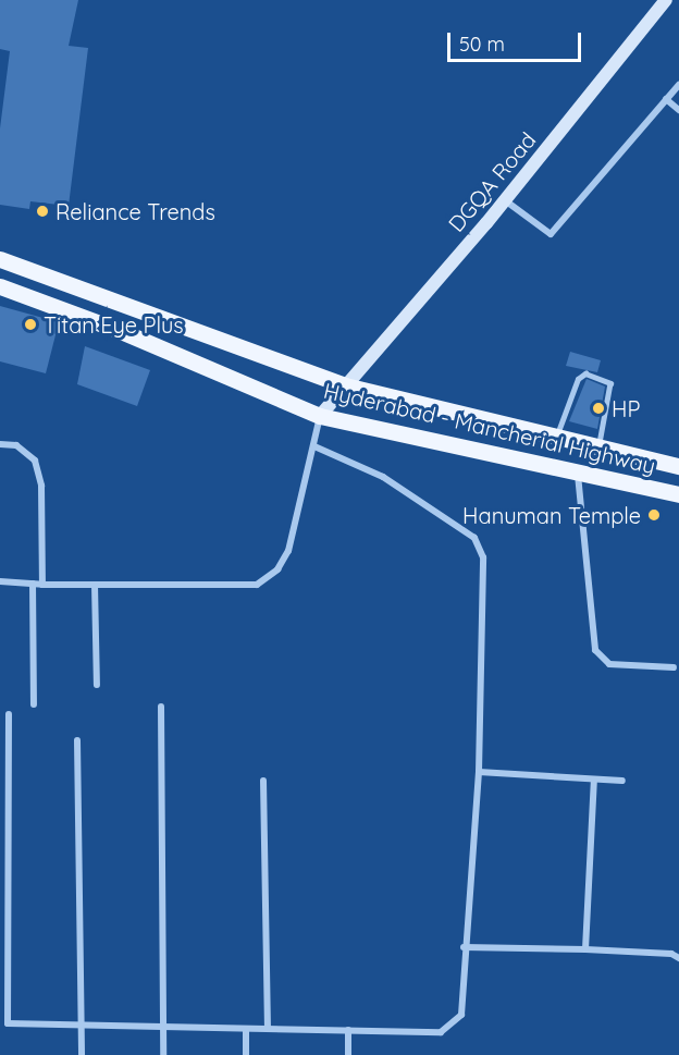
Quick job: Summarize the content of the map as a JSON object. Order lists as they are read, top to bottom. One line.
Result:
{"streets":{"main road":["DGQA Road","Hyderabad - Mancherial Highway"]},"crossings":[["DGQA Road","Hyderabad - Mancherial Highway"]],"places":["Reliance Trends","Titan Eye Plus","HP","Hanuman Temple"],"scale_bar":"50 m"}
